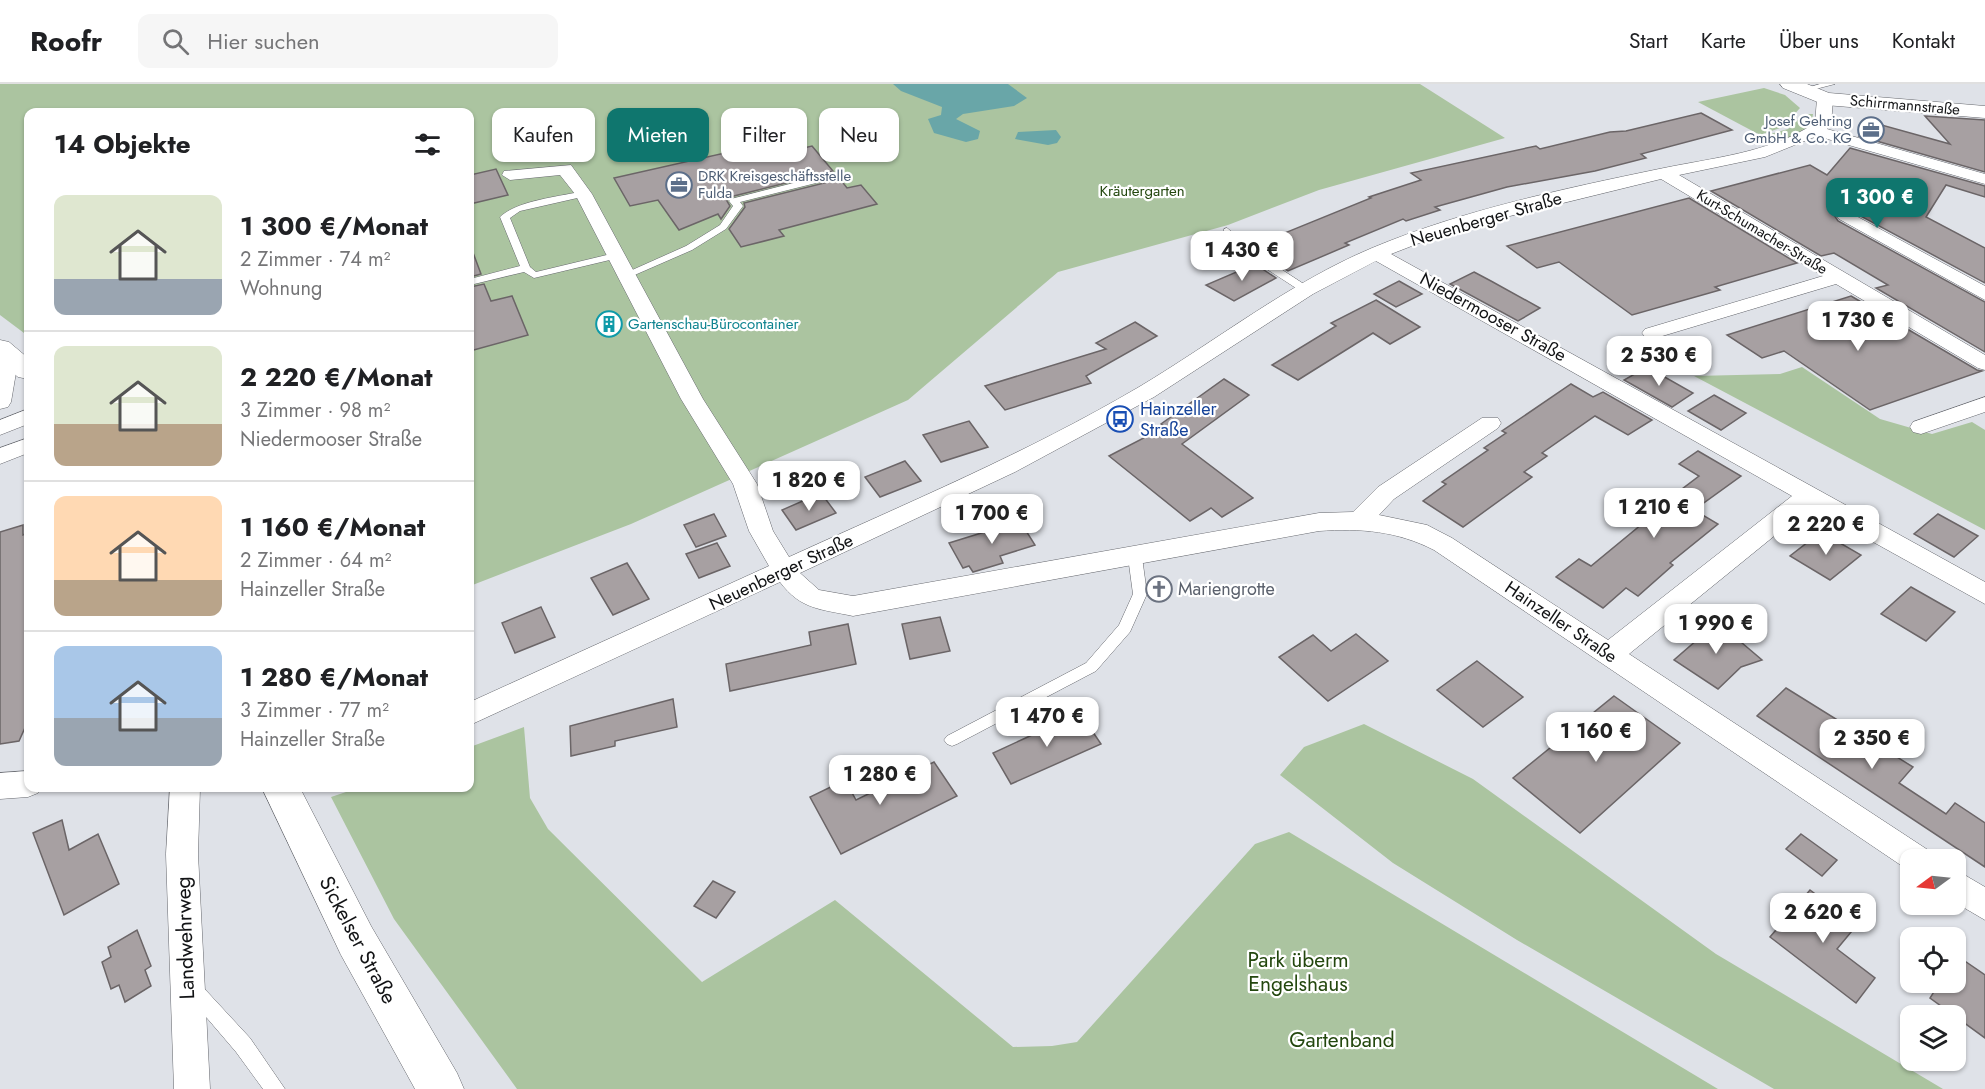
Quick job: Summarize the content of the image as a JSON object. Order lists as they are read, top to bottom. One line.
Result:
{"streets":{"main road":["Schirrmannstraße","Sickelser Straße"],"street":["Neuenberger Straße","Kurt-Schumacher-Straße","Niedermooser Straße","Hainzeller Straße","Landwehrweg"]},"crossings":[["Neuenberger Straße","Kurt-Schumacher-Straße"],["Neuenberger Straße","Niedermooser Straße"],["Neuenberger Straße","Hainzeller Straße"]],"parks":["Kräutergarten","Park überm Engelshaus","Gartenband"],"places":{"office":["Josef Gehring GmbH & Co. KG","DRK Kreisgeschäftsstelle Fulda"],"building":["Gartenschau-Bürocontainer"],"bus stop":["Hainzeller Straße"],"church":["Mariengrotte"]},"north":"left","page":{"header":"Roofr","search":"Hier suchen","nav":["Start","Karte","Über uns","Kontakt"],"chip":["Kaufen","Mieten","Filter","Neu"],"heading":"14 Objekte","price":["1 300 €","1 430 €","1 730 €","2 530 €","1 820 €","1 210 €","1 700 €","2 220 €","1 990 €","1 470 €","1 160 €","2 350 €","1 280 €","2 620 €"],"list":[{"name":"1 300 €/Monat","note":"2 Zimmer · 74 m² · Wohnung"},{"name":"2 220 €/Monat","note":"3 Zimmer · 98 m² · Niedermooser Straße"},{"name":"1 160 €/Monat","note":"2 Zimmer · 64 m² · Hainzeller Straße"},{"name":"1 280 €/Monat","note":"3 Zimmer · 77 m² · Hainzeller Straße"}]}}
